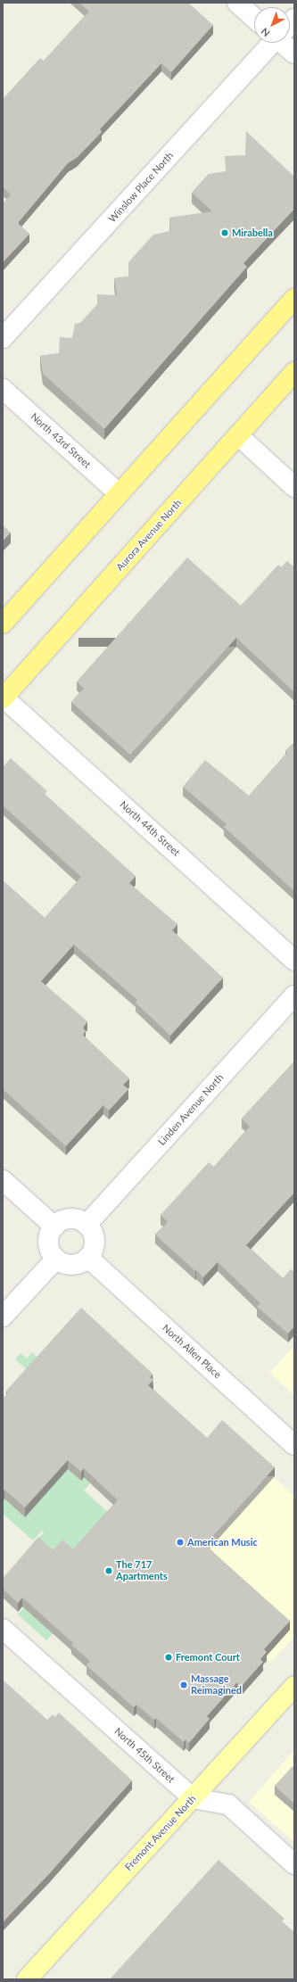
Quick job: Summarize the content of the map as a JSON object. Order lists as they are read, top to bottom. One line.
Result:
{"streets":{"highway":["Aurora Avenue North"],"main road":["Fremont Avenue North"],"street":["Winslow Place North","North 43rd Street","North 44th Street","Linden Avenue North","North Allen Place","North 45th Street"]},"crossings":[["Aurora Avenue North","North 44th Street"],["Linden Avenue North","North Allen Place"],["North 45th Street","Fremont Avenue North"]],"places":["Mirabella","American Music","The 717 Apartments","Fremont Court","Massage Reimagined"],"north":"bottom left"}
